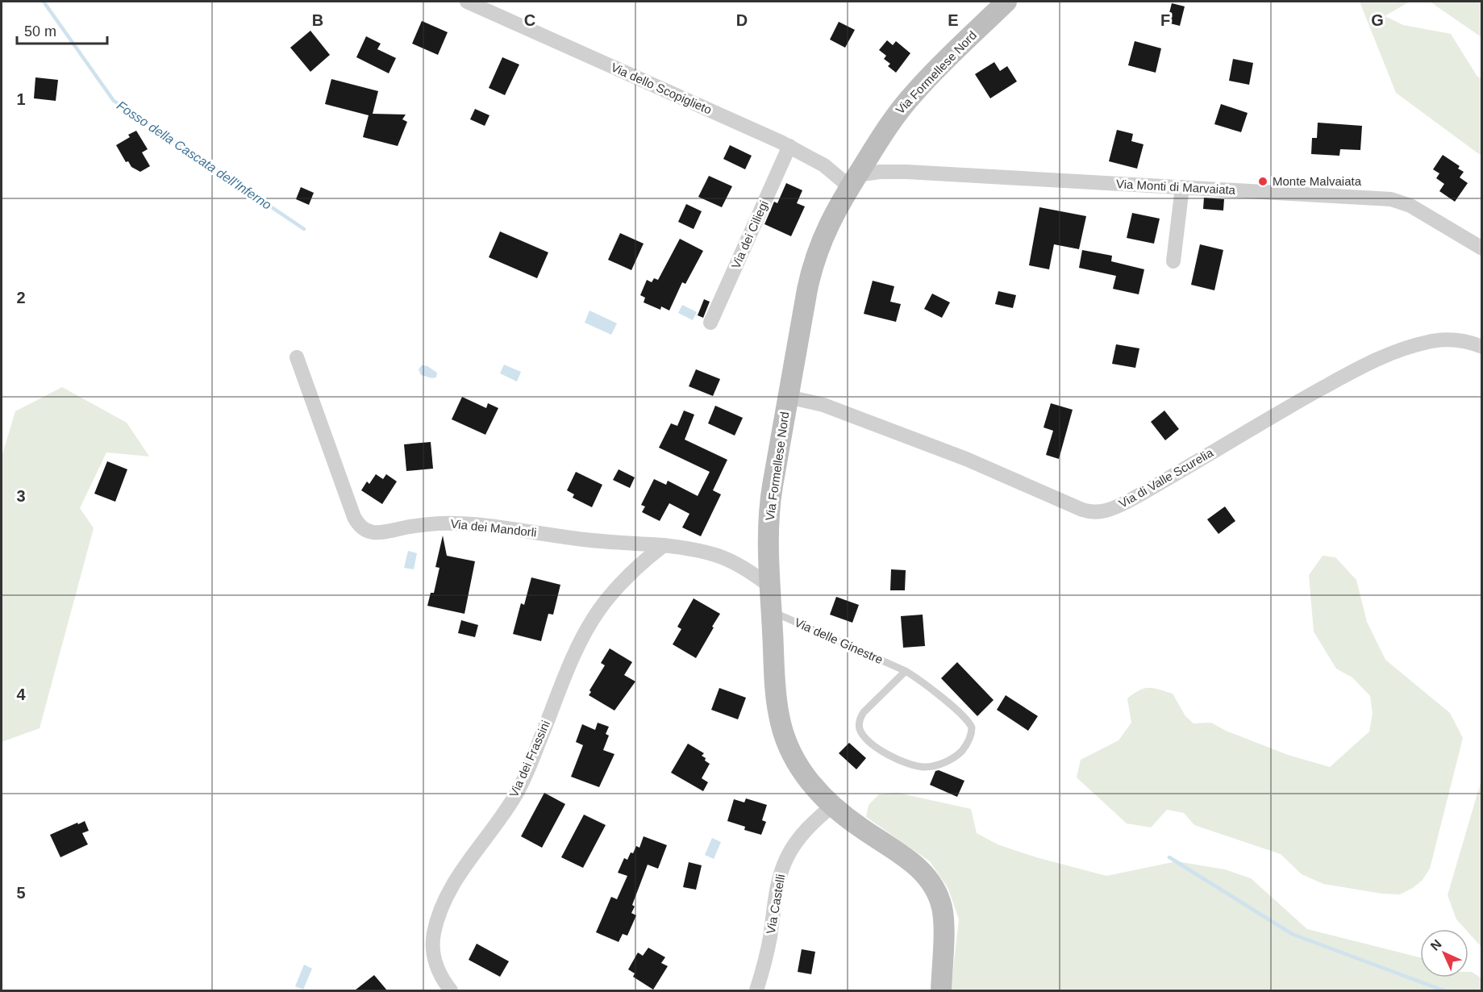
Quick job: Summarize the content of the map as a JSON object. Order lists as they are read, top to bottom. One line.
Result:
{"streets":{"street":["Via Formellese Nord","Via dello Scopiglieto","Via Monti di Marvaiata","Via dei Ciliegi","Via di Valle Scurelia","Via dei Mandorli","Via dei Frassini","Via Castelli"],"lane":["Via delle Ginestre"]},"crossings":[["Via Formellese Nord","Via dello Scopiglieto"],["Via Formellese Nord","Via Monti di Marvaiata"],["Via Formellese Nord","Via di Valle Scurelia"],["Via Formellese Nord","Via dei Mandorli"],["Via Formellese Nord","Via delle Ginestre"],["Via Formellese Nord","Via Castelli"],["Via dello Scopiglieto","Via Monti di Marvaiata"],["Via dello Scopiglieto","Via dei Ciliegi"],["Via dei Mandorli","Via dei Frassini"]],"water":["Fosso della Cascata dell'Inferno"],"places":["Monte Malvaiata"],"scale_bar":"50 m","north":"top left","grid":{"columns":["B","C","D","E","F","G"],"rows":["1","2","3","4","5"]}}
